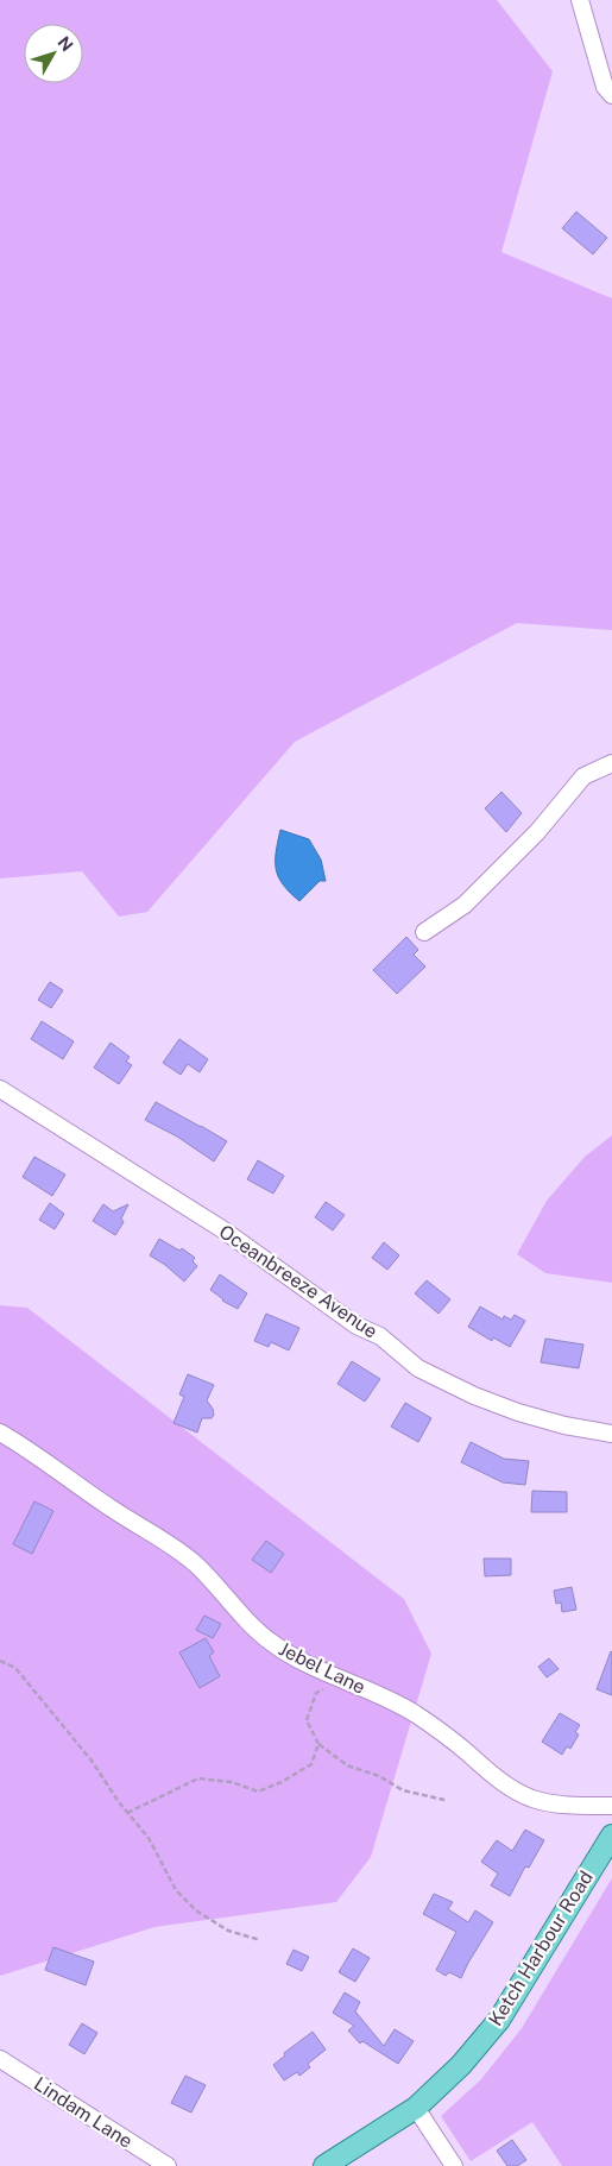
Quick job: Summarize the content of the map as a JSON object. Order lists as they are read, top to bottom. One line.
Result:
{"streets":{"main road":["Ketch Harbour Road"],"street":["Oceanbreeze Avenue","Jebel Lane","Lindam Lane"]},"north":"top right"}
